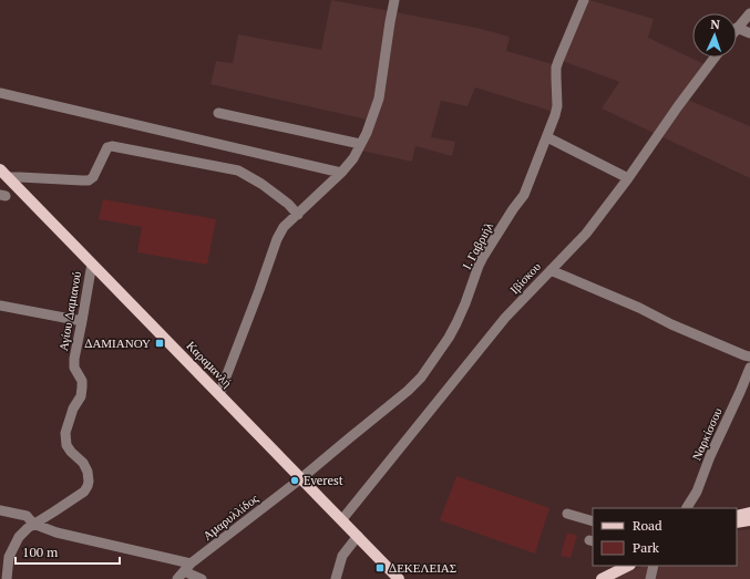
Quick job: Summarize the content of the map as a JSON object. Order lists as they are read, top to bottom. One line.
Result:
{"streets":{"main road":["Καραμανλή"],"street":["Ι. Γαβριήλ","Ιβίσκου","Αγίου Δαμιανού","Ναρκίσσου","Αμαρυλλίδος"]},"crossings":[["Ι. Γαβριήλ","Καραμανλή"],["Ι. Γαβριήλ","Αμαρυλλίδος"],["Ιβίσκου","Καραμανλή"],["Αγίου Δαμιανού","Καραμανλή"],["Καραμανλή","Αμαρυλλίδος"]],"places":{"transit":["ΔΑΜΙΑΝΟΥ","ΔΕΚΕΛΕΙΑΣ"],"other":["Everest"]},"legend":["Road","Park"],"scale_bar":"100 m","north":"top"}
